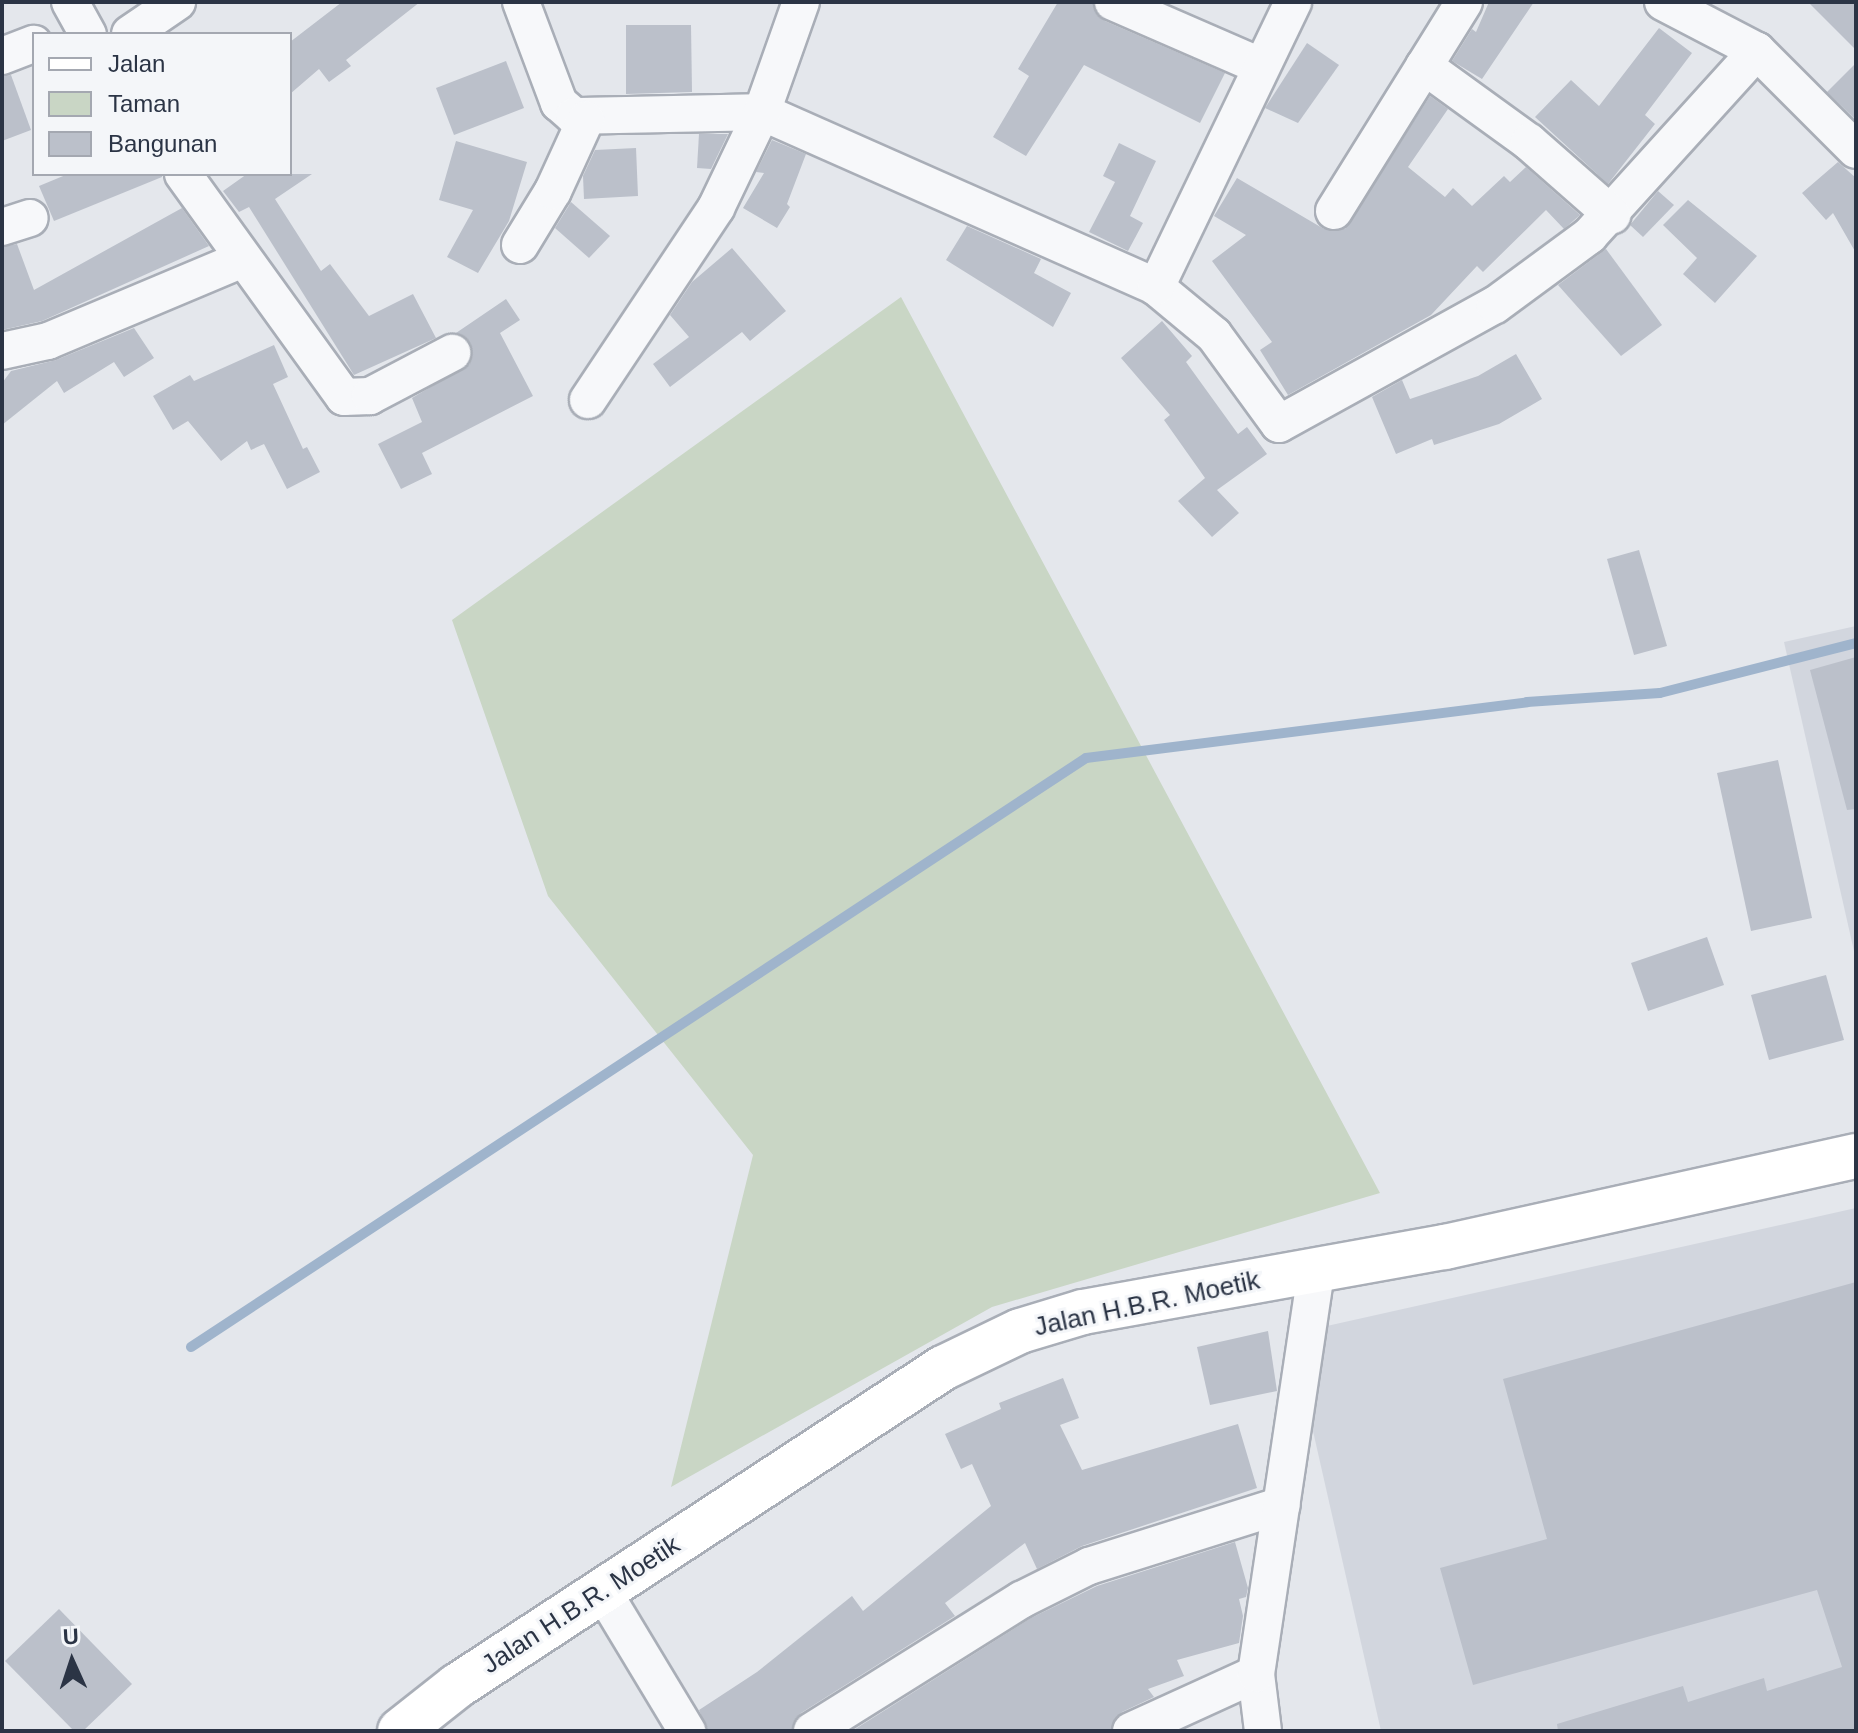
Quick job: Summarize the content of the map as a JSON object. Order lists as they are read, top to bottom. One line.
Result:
{"streets":{"street":["Jalan H.B.R. Moetik"]},"legend":["Jalan","Taman","Bangunan"],"north":"top"}
